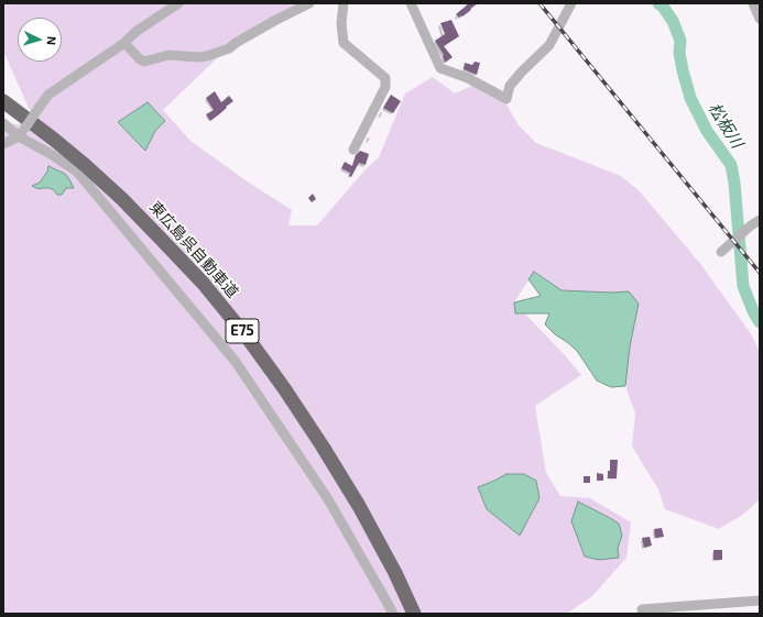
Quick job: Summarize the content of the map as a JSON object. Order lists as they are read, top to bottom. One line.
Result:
{"streets":{"highway":["東広島呉自動車道","E75"]},"water":["松板川"],"north":"right"}
